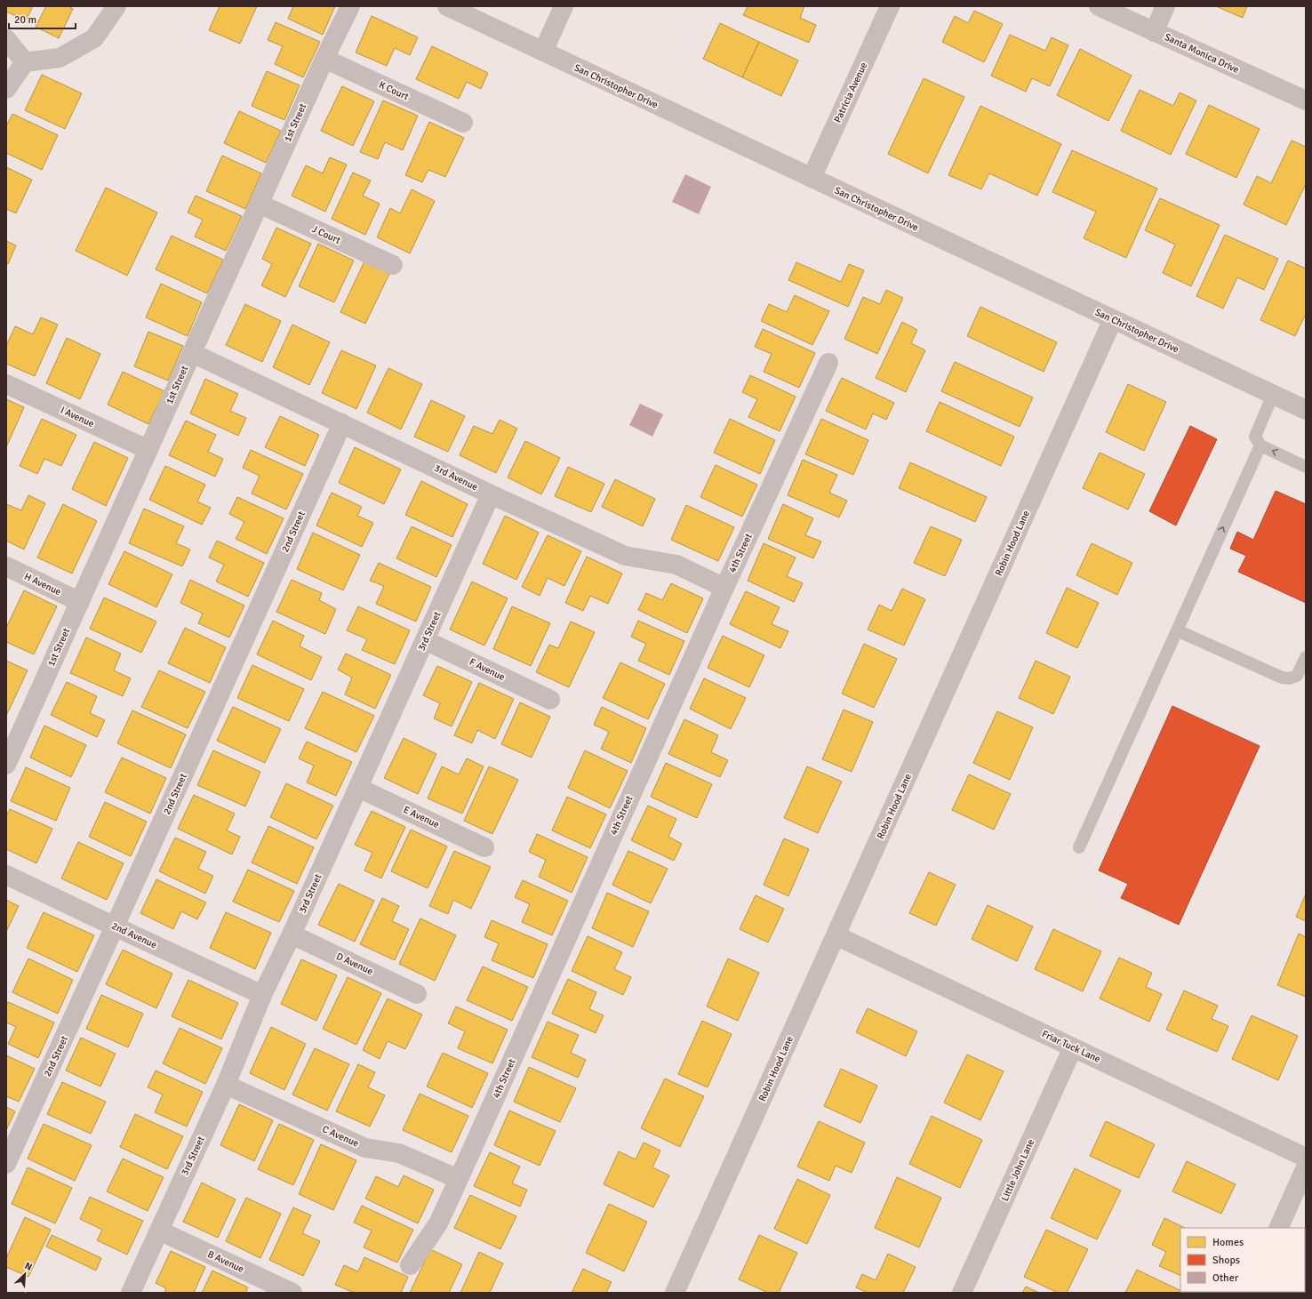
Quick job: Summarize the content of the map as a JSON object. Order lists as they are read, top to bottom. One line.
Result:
{"streets":{"street":["Santa Monica Drive","San Christopher Drive","K Court","Patricia Avenue","1st Street","J Court","I Avenue","3rd Avenue","2nd Street","Robin Hood Lane","4th Street","H Avenue","3rd Street","F Avenue","E Avenue","2nd Avenue","D Avenue","Friar Tuck Lane","C Avenue","Little John Lane","B Avenue"]},"crossings":[["San Christopher Drive","Patricia Avenue"],["San Christopher Drive","Robin Hood Lane"],["K Court","1st Street"],["1st Street","J Court"],["1st Street","I Avenue"],["1st Street","3rd Avenue"],["1st Street","H Avenue"],["3rd Avenue","2nd Street"],["3rd Avenue","4th Street"],["3rd Avenue","3rd Street"],["2nd Street","2nd Avenue"],["Robin Hood Lane","Friar Tuck Lane"],["4th Street","C Avenue"],["3rd Street","F Avenue"],["3rd Street","E Avenue"],["3rd Street","2nd Avenue"],["3rd Street","D Avenue"],["3rd Street","C Avenue"],["3rd Street","B Avenue"],["Friar Tuck Lane","Little John Lane"]],"legend":["Homes","Shops","Other"],"scale_bar":"20 m","north":"top right"}
